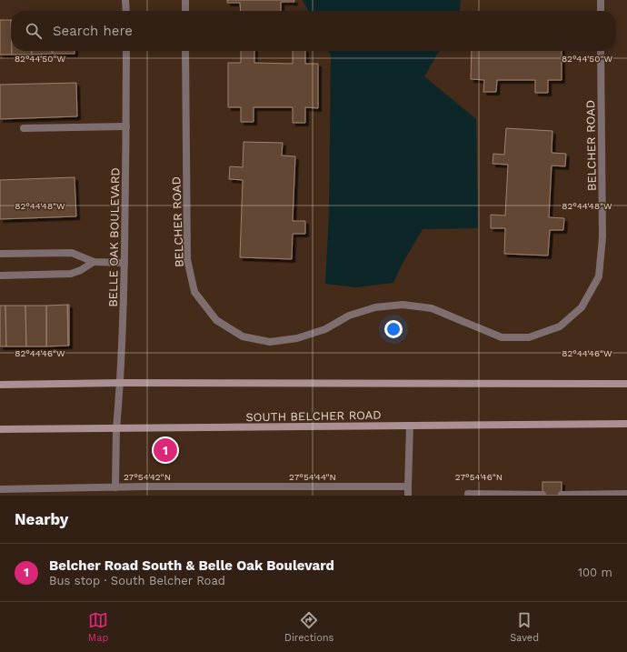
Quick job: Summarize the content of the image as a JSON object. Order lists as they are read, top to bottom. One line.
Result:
{"streets":{"main road":["SOUTH BELCHER ROAD"],"street":["BELCHER ROAD","BELLE OAK BOULEVARD"]},"crossings":[["BELLE OAK BOULEVARD","SOUTH BELCHER ROAD"]],"page":{"search":"Search here","pins":"1","heading":"Nearby","list":[{"mark":"1","name":"Belcher Road South & Belle Oak Boulevard","note":"Bus stop · South Belcher Road","value":"100 m"}],"nav":["Map","Directions","Saved"]},"coordinates":["82°44'50\"W","82°44'48\"W","82°44'46\"W","27°54'42\"N","27°54'44\"N","27°54'46\"N"]}
